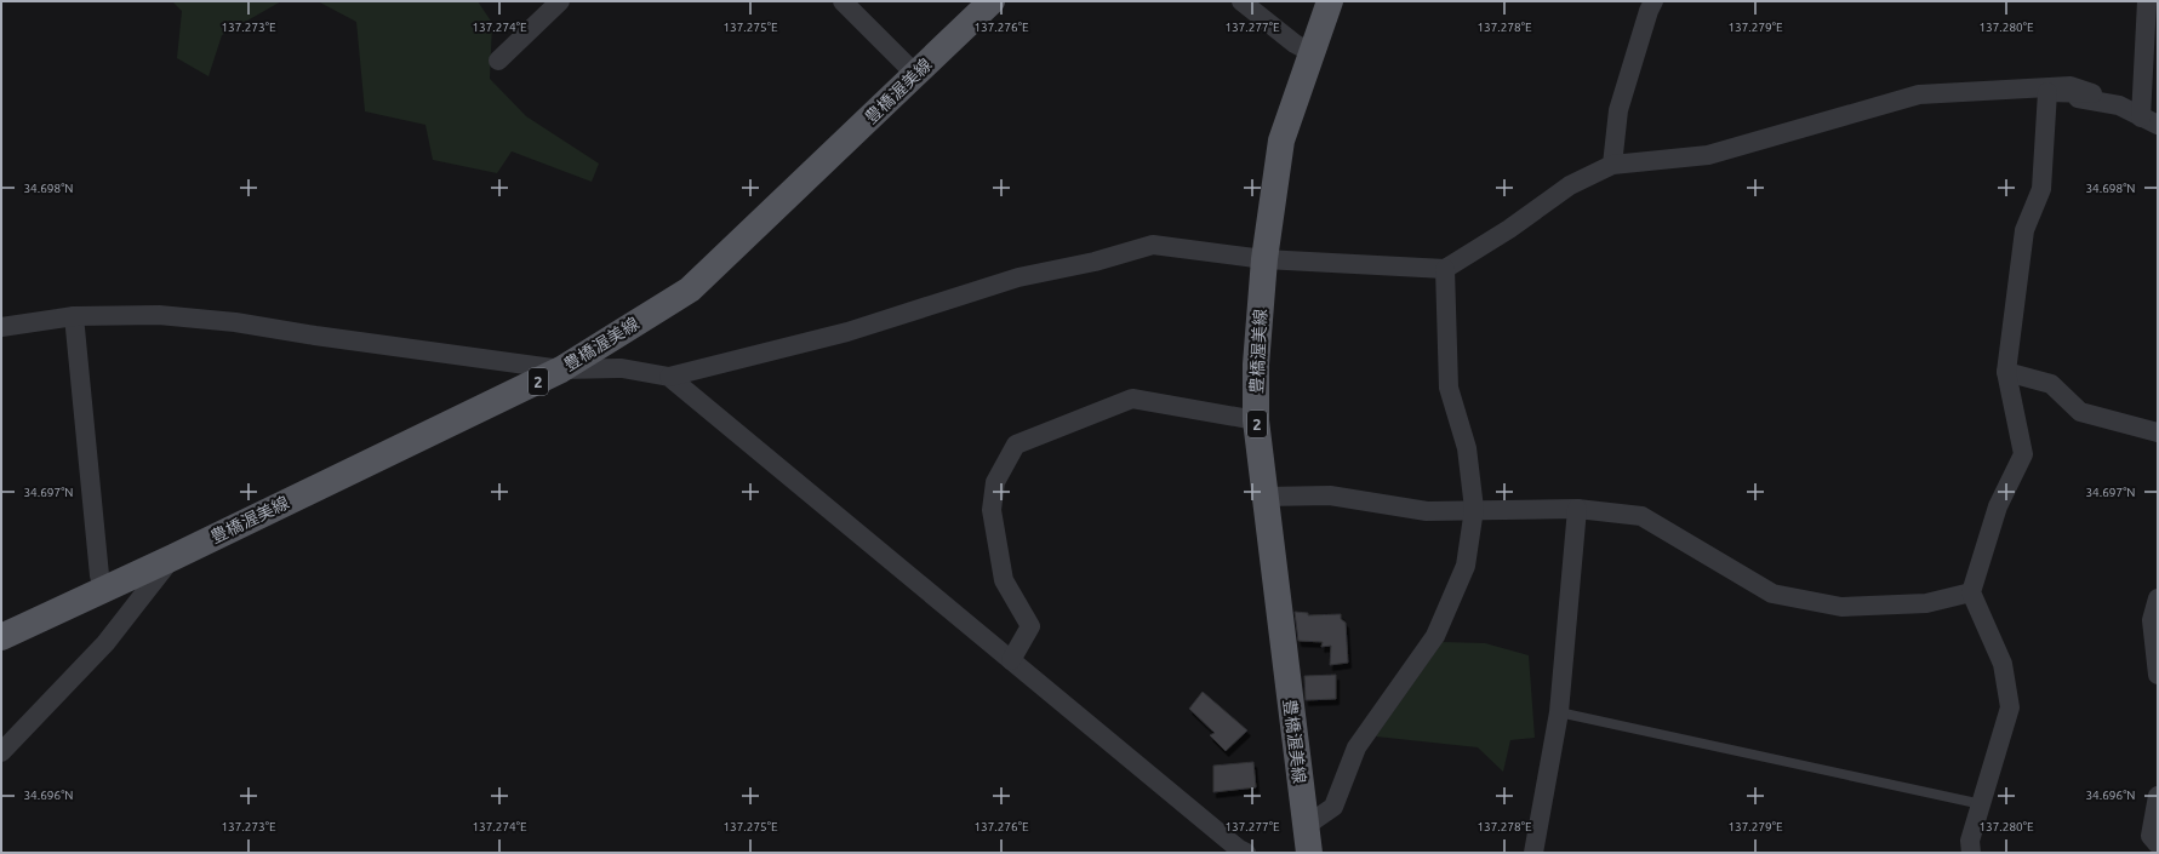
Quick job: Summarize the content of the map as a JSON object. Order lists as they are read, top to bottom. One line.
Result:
{"streets":{"main road":["豊橋渥美線","2"]},"coordinates":["137.273°E","137.274°E","137.275°E","137.276°E","137.277°E","137.278°E","137.279°E","137.280°E","34.698°N","34.697°N","34.696°N"]}
